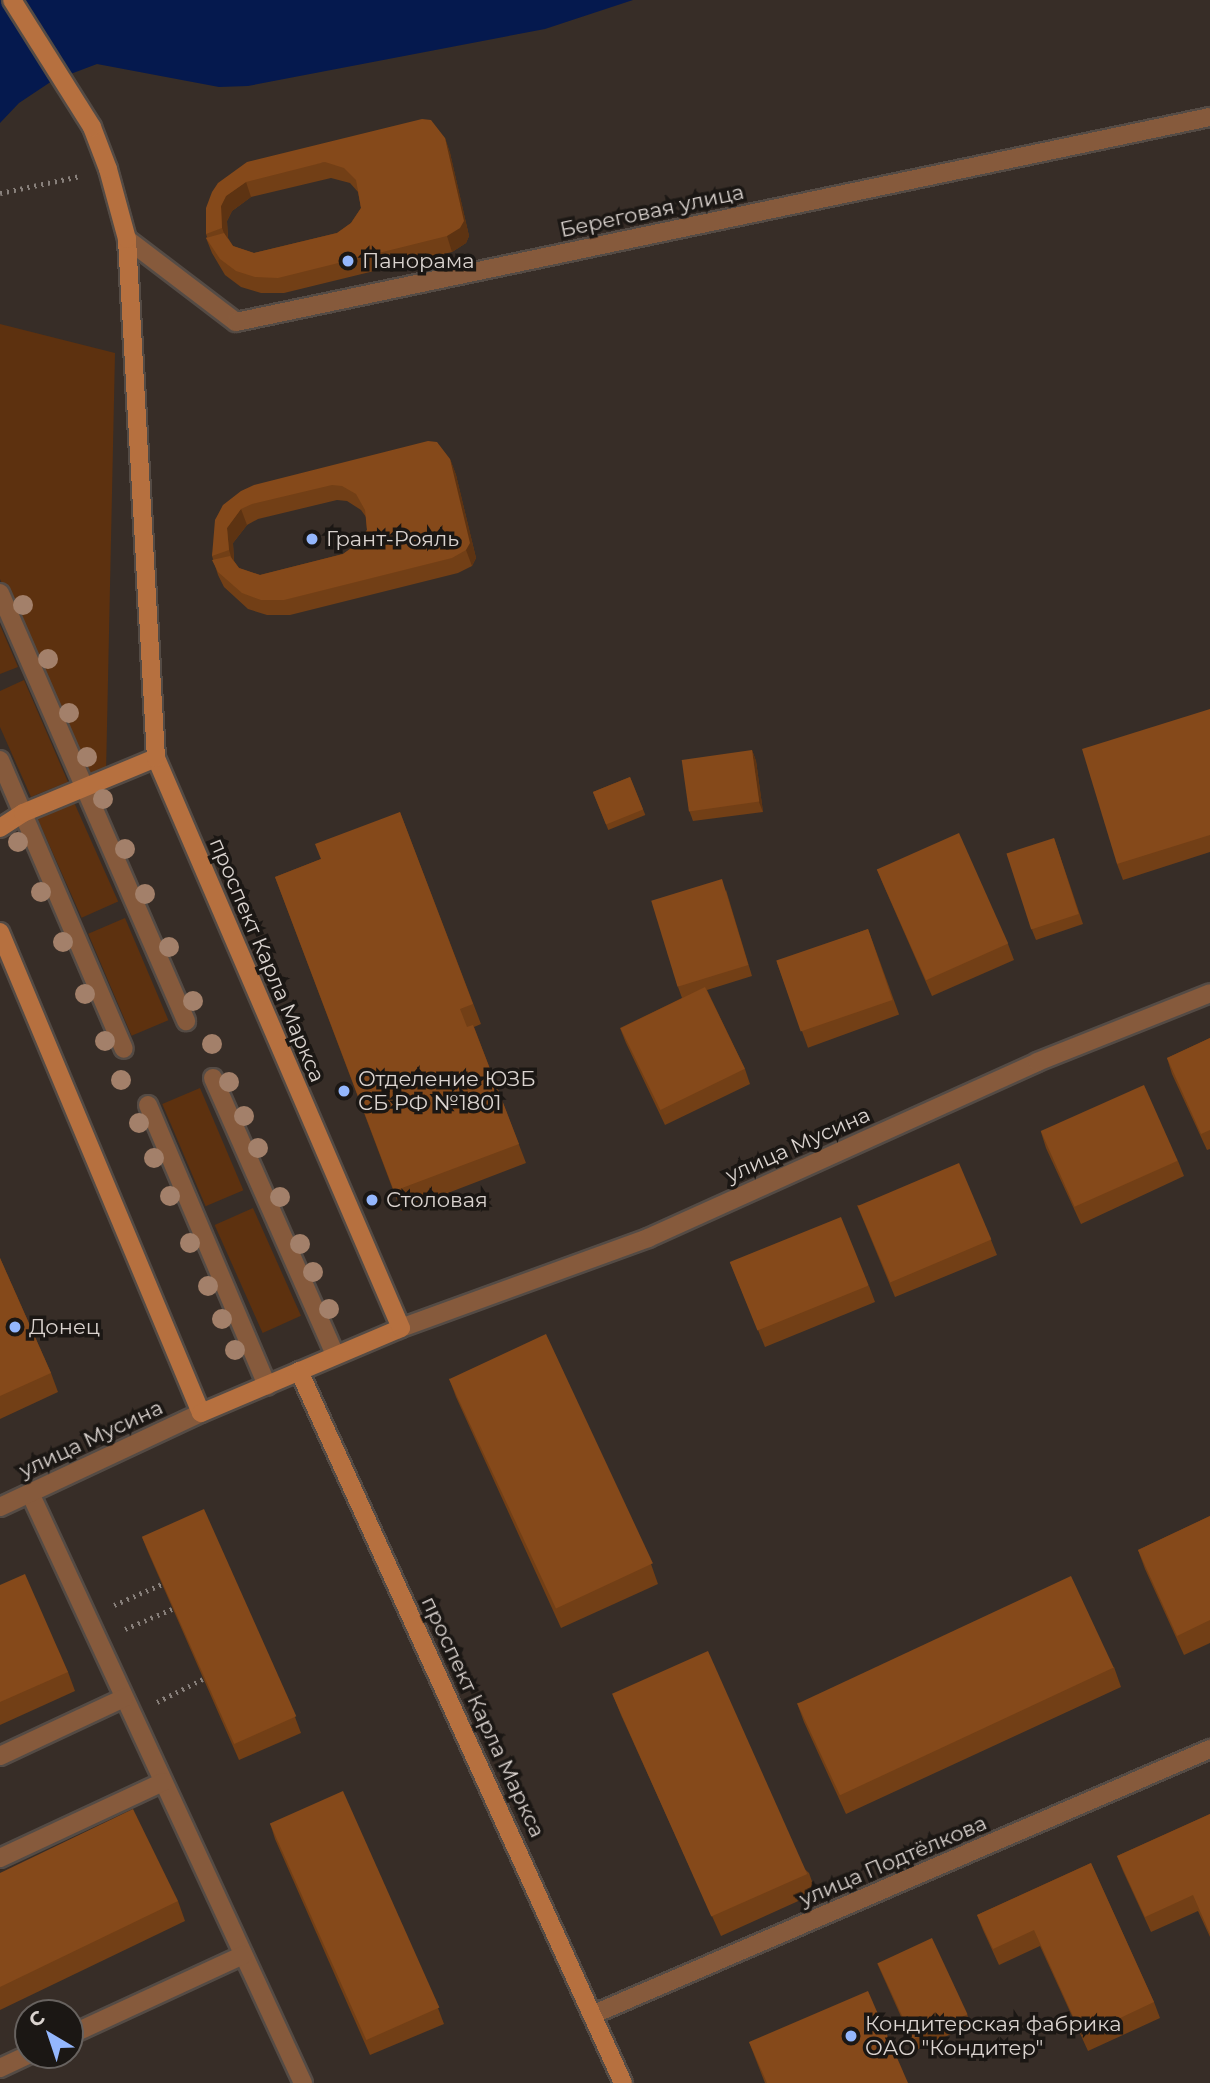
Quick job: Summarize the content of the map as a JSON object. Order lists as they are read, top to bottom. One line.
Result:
{"streets":{"street":["Береговая улица","проспект Карла Маркса","улица Мусина","улица Подтёлкова"]},"crossings":[["проспект Карла Маркса","улица Мусина"],["проспект Карла Маркса","улица Подтёлкова"]],"places":["Панорама","Грант-Рояль","Отделение ЮЗБ СБ РФ №1801","Столовая","Донец","Кондитерская фабрика ОАО \"Кондитер\""],"north":"top left"}
